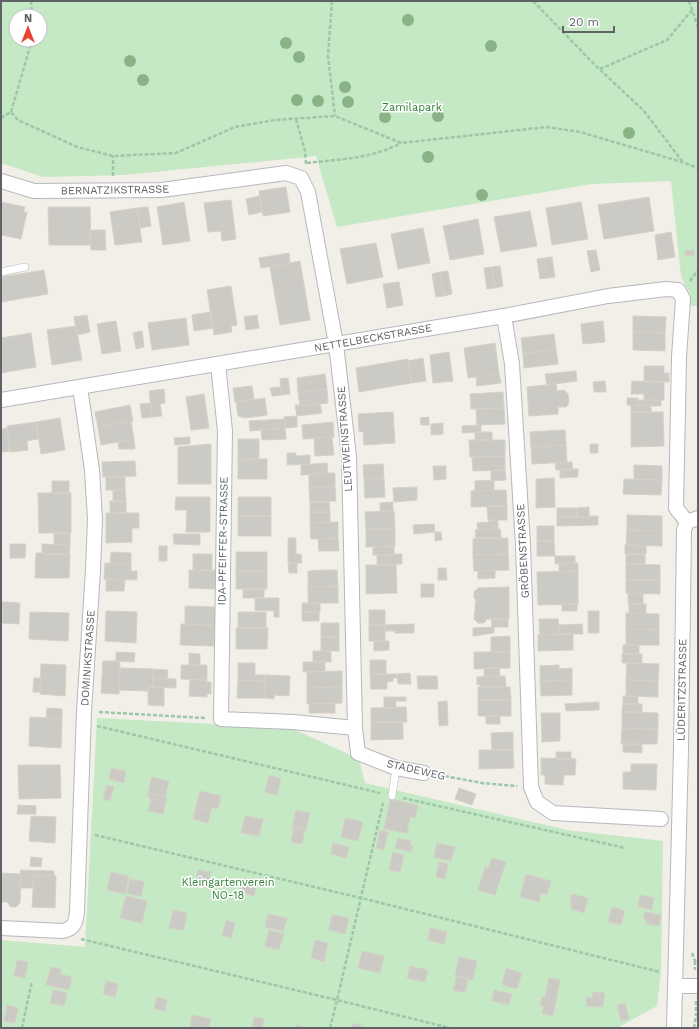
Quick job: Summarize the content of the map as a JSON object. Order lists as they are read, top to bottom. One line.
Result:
{"streets":{"street":["BERNATZIKSTRASSE","NETTELBECKSTRASSE","LEUTWEINSTRASSE","IDA-PFEIFFER-STRASSE","GRÖBENSTRASSE","DOMINIKSTRASSE","LÜDERITZSTRASSE","STADEWEG"]},"crossings":[["BERNATZIKSTRASSE","LEUTWEINSTRASSE"],["NETTELBECKSTRASSE","LEUTWEINSTRASSE"],["NETTELBECKSTRASSE","IDA-PFEIFFER-STRASSE"],["NETTELBECKSTRASSE","GRÖBENSTRASSE"],["NETTELBECKSTRASSE","DOMINIKSTRASSE"],["NETTELBECKSTRASSE","LÜDERITZSTRASSE"],["LEUTWEINSTRASSE","STADEWEG"],["GRÖBENSTRASSE","STADEWEG"]],"parks":["Zamilapark","Kleingartenverein NO-18"],"scale_bar":"20 m","north":"top"}
